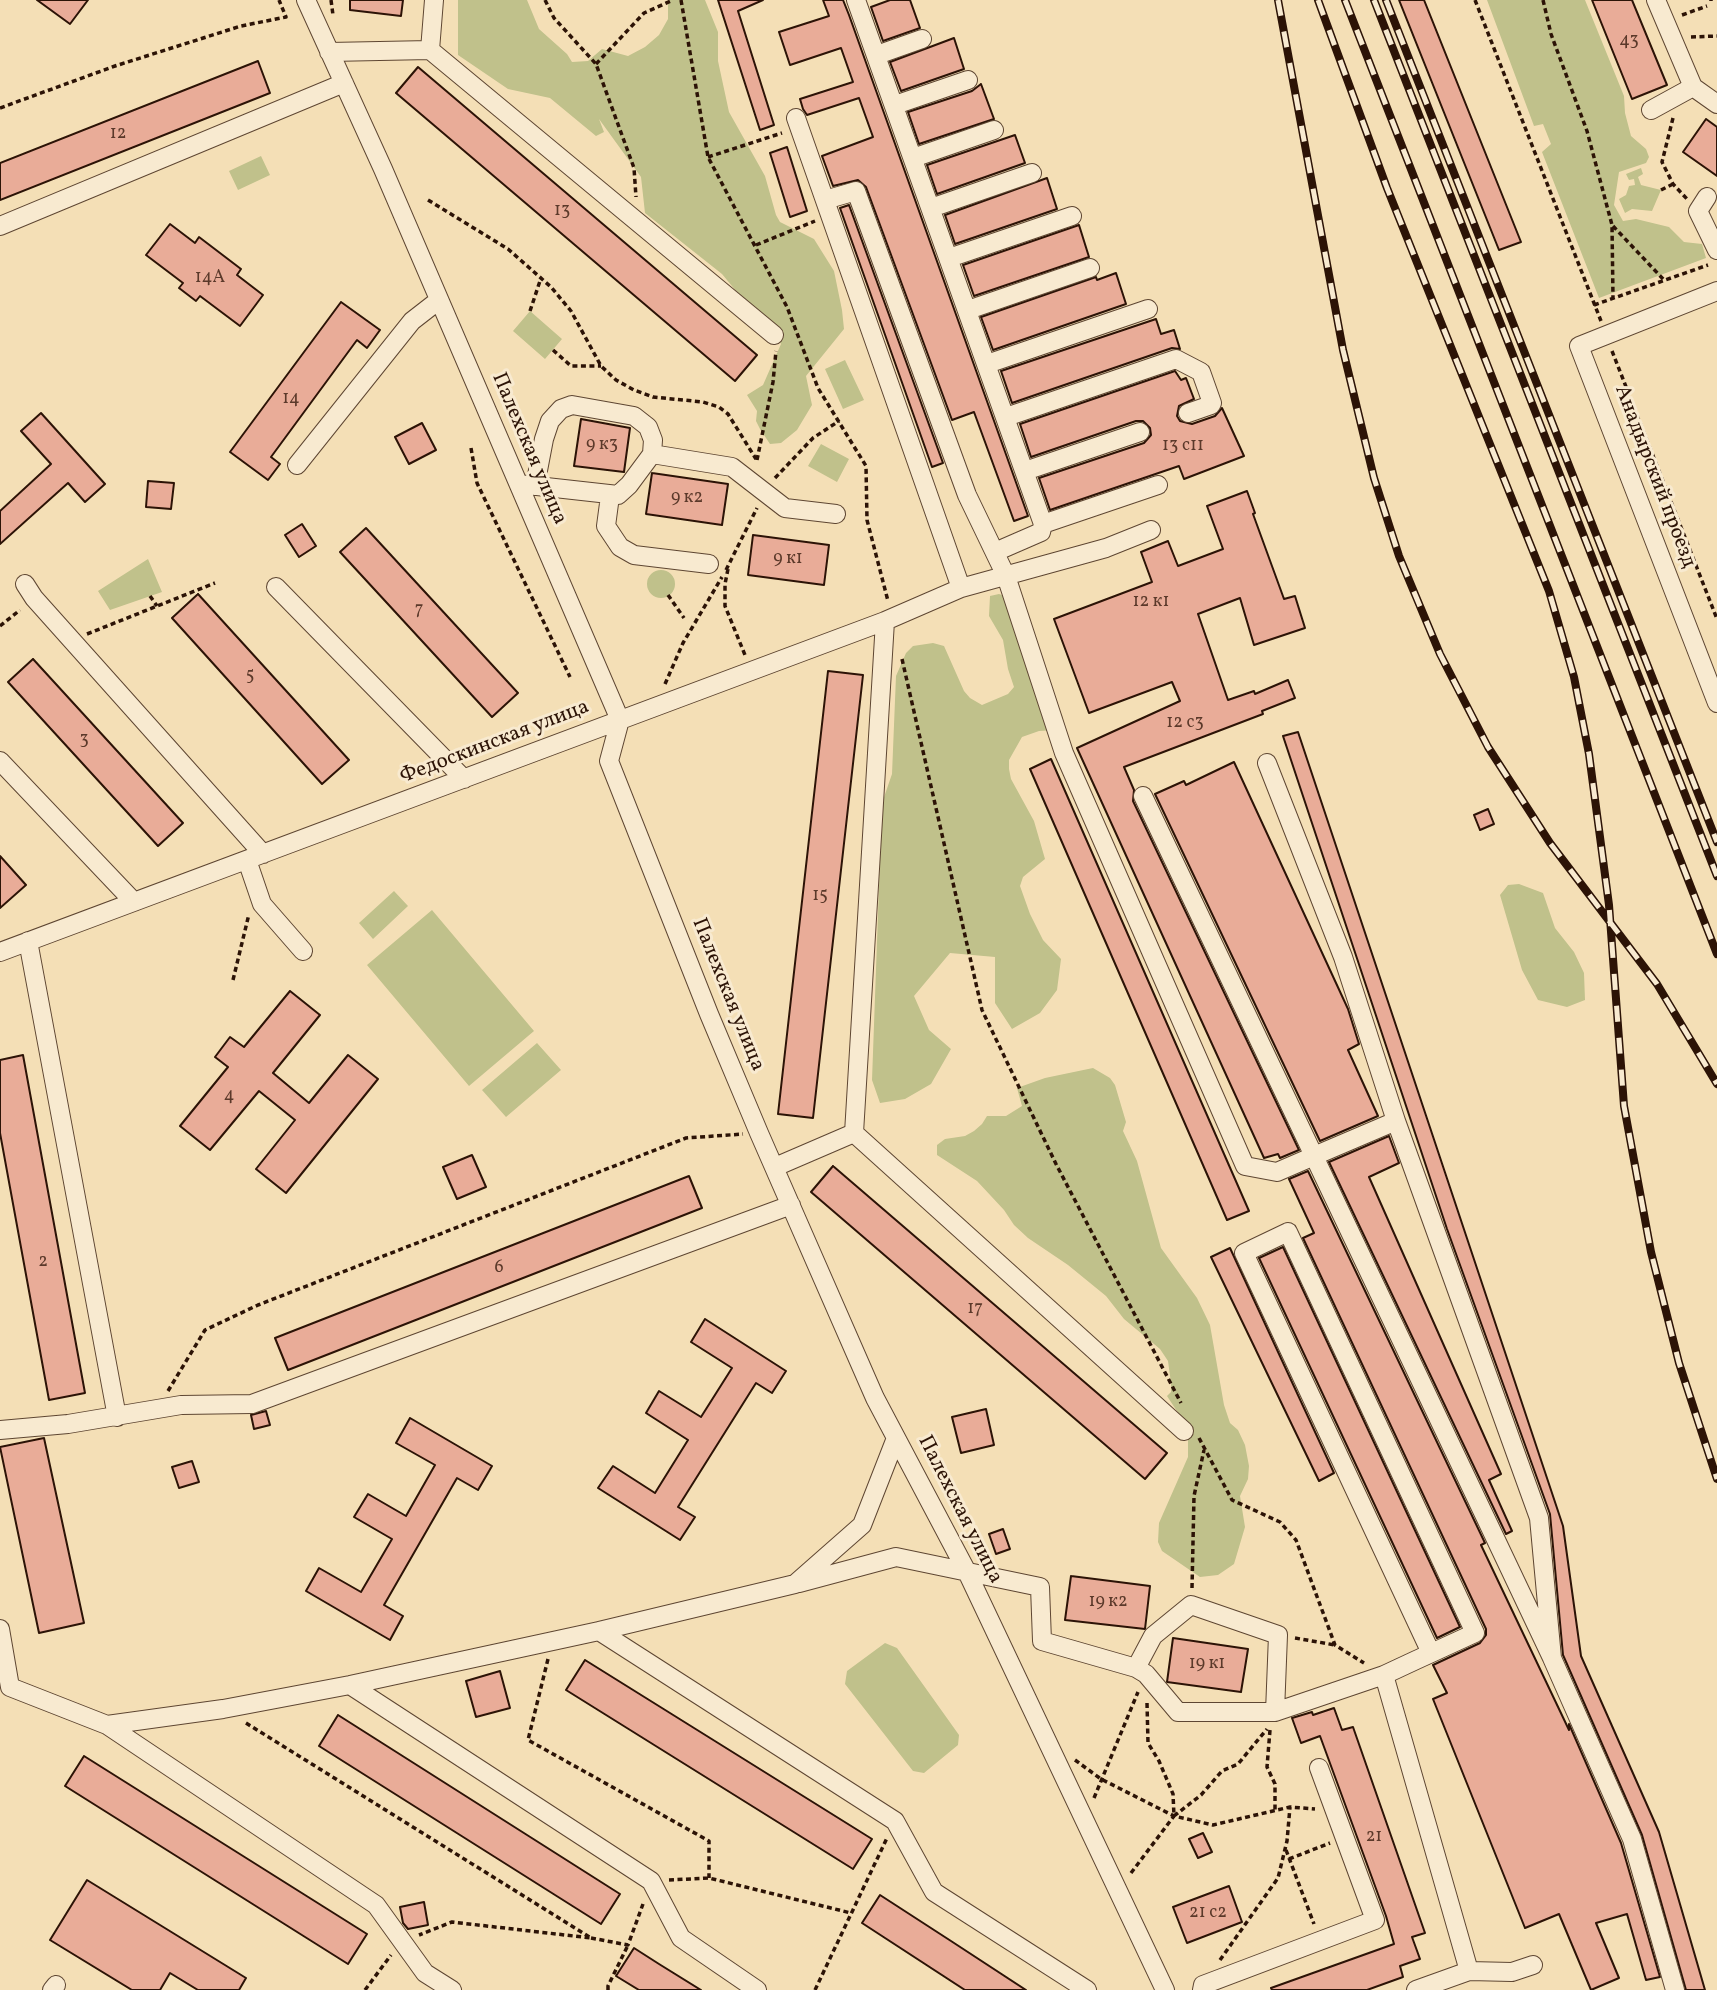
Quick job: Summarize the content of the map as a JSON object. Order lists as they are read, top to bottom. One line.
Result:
{"streets":{"street":["Палехская улица","Анадырский проезд","Федоскинская улица"]},"crossings":[["Палехская улица","Федоскинская улица"]],"house_numbers":["43","12","13","14А","14","9 к3","13 с11","9 к2","9 к1","12 к1","7","5","12 с3","3","15","4","2","6","17","19 к2","19 к1","21","21 с2"]}
